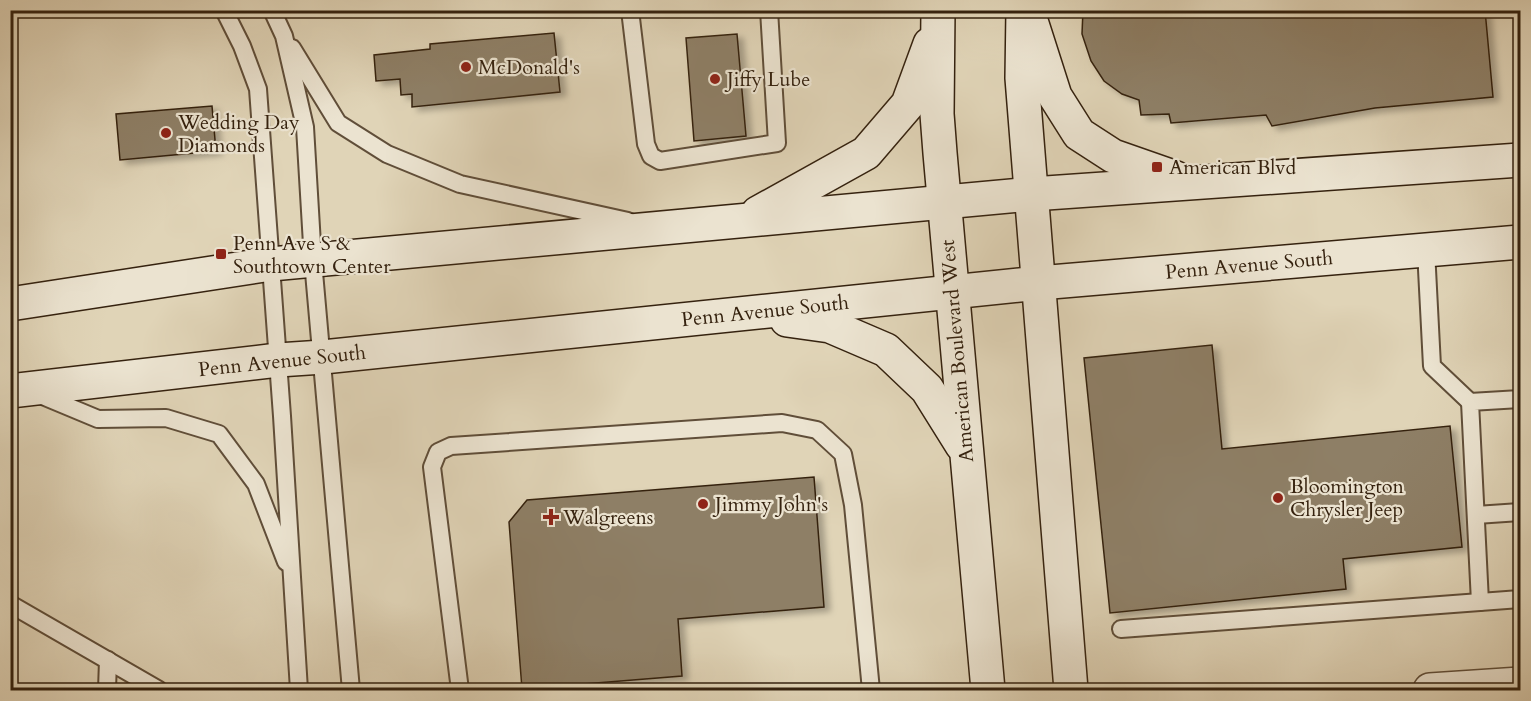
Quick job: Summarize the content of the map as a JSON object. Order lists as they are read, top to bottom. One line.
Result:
{"streets":{"main road":["Penn Avenue South","American Boulevard West"]},"crossings":[["Penn Avenue South","American Boulevard West"]],"places":{"other":["McDonald's","Jiffy Lube","Wedding Day Diamonds","Bloomington Chrysler Jeep","Jimmy John's"],"transit":["American Blvd","Penn Ave S & Southtown Center"],"health":["Walgreens"]}}
